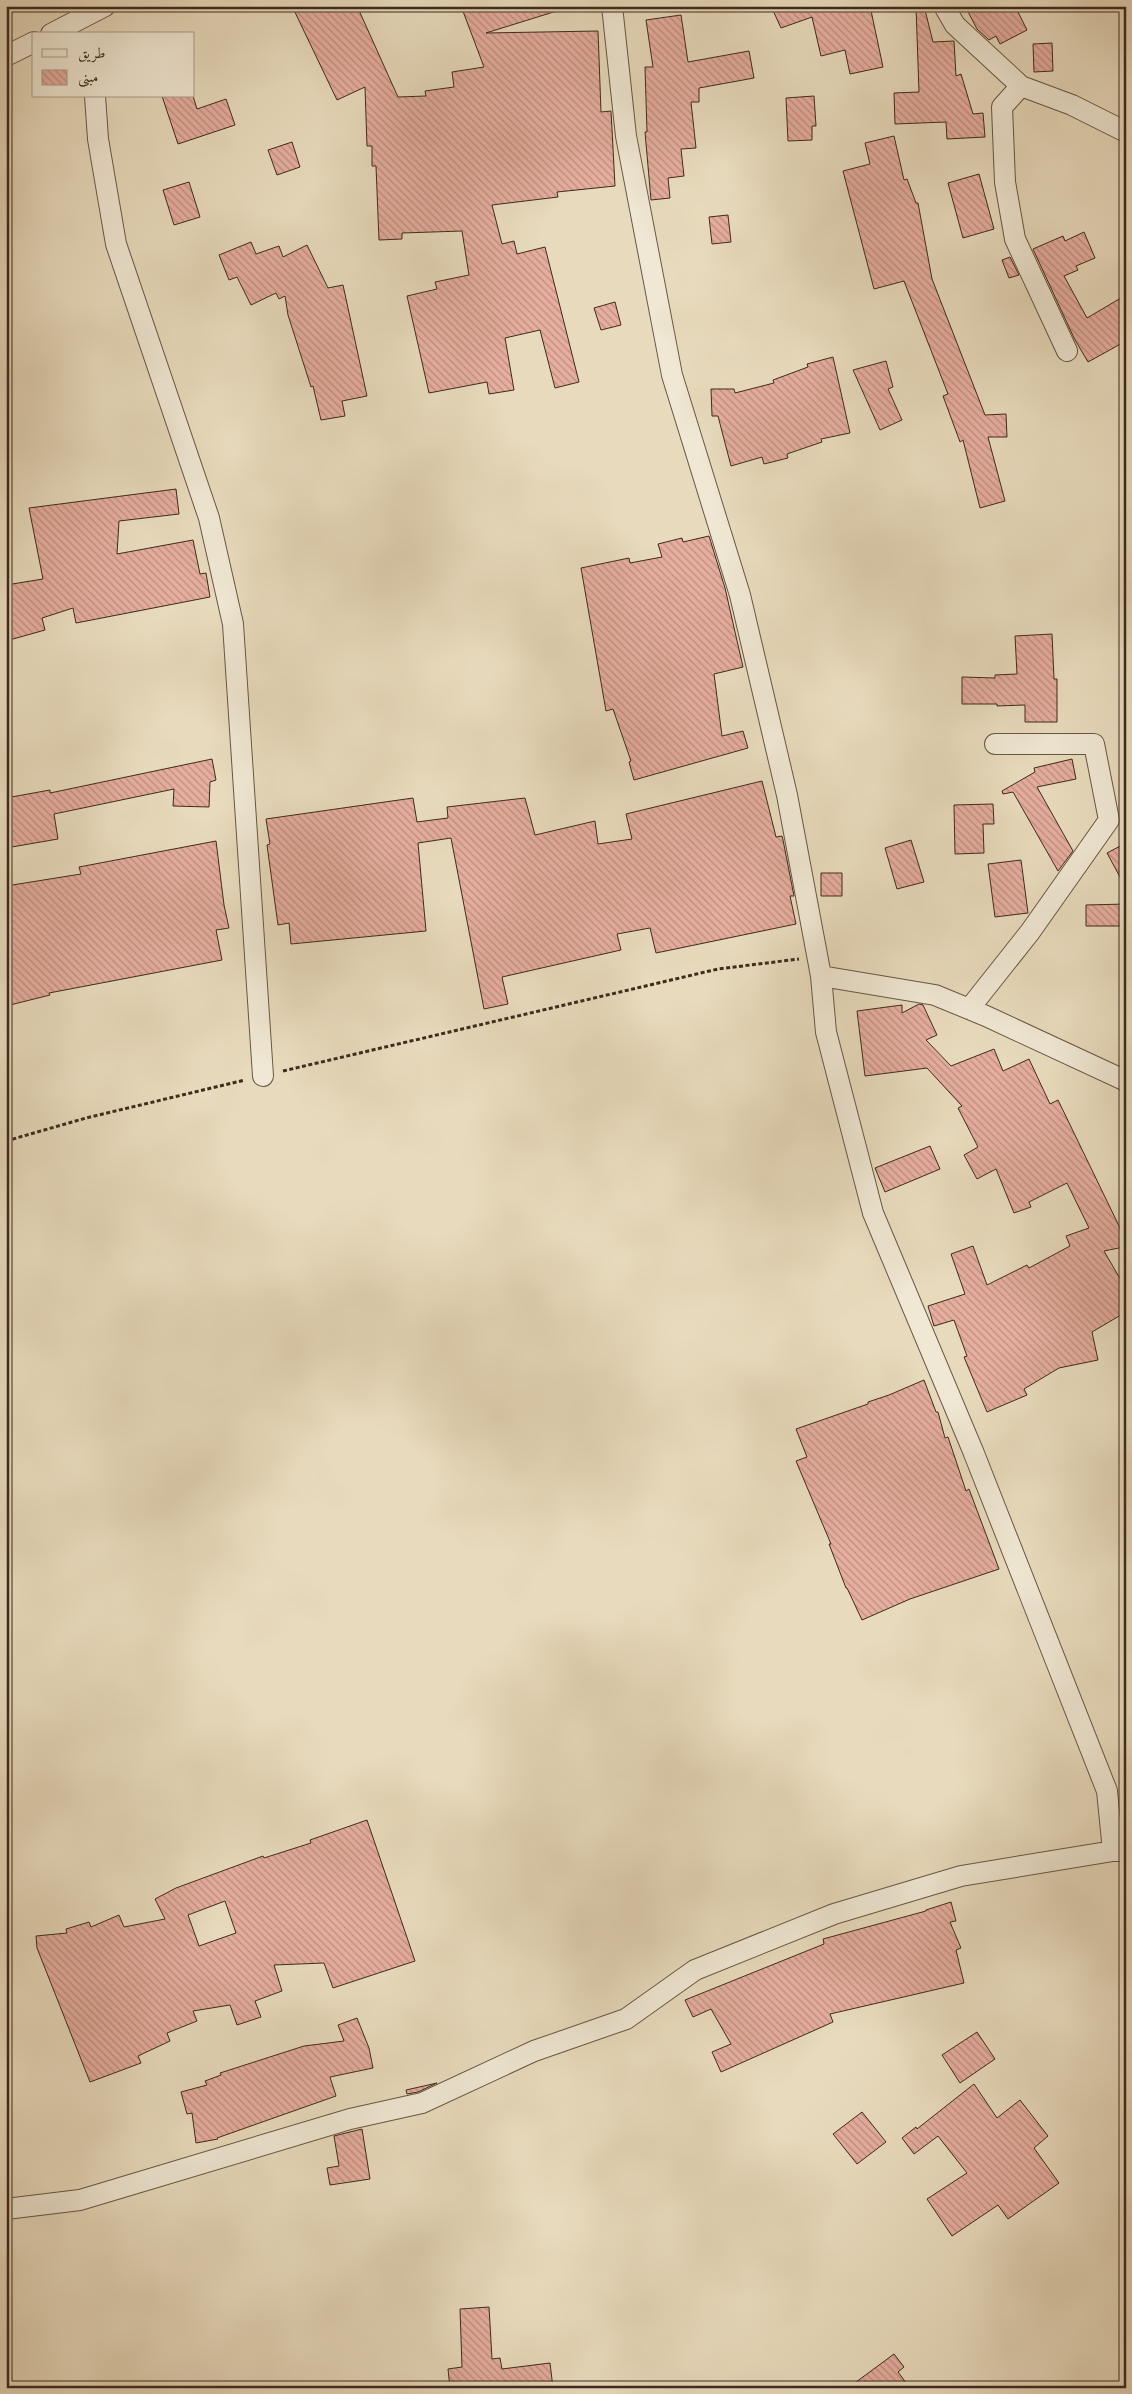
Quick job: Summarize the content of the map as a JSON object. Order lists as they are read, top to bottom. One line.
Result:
{"legend":["طريق","مبنى"]}
